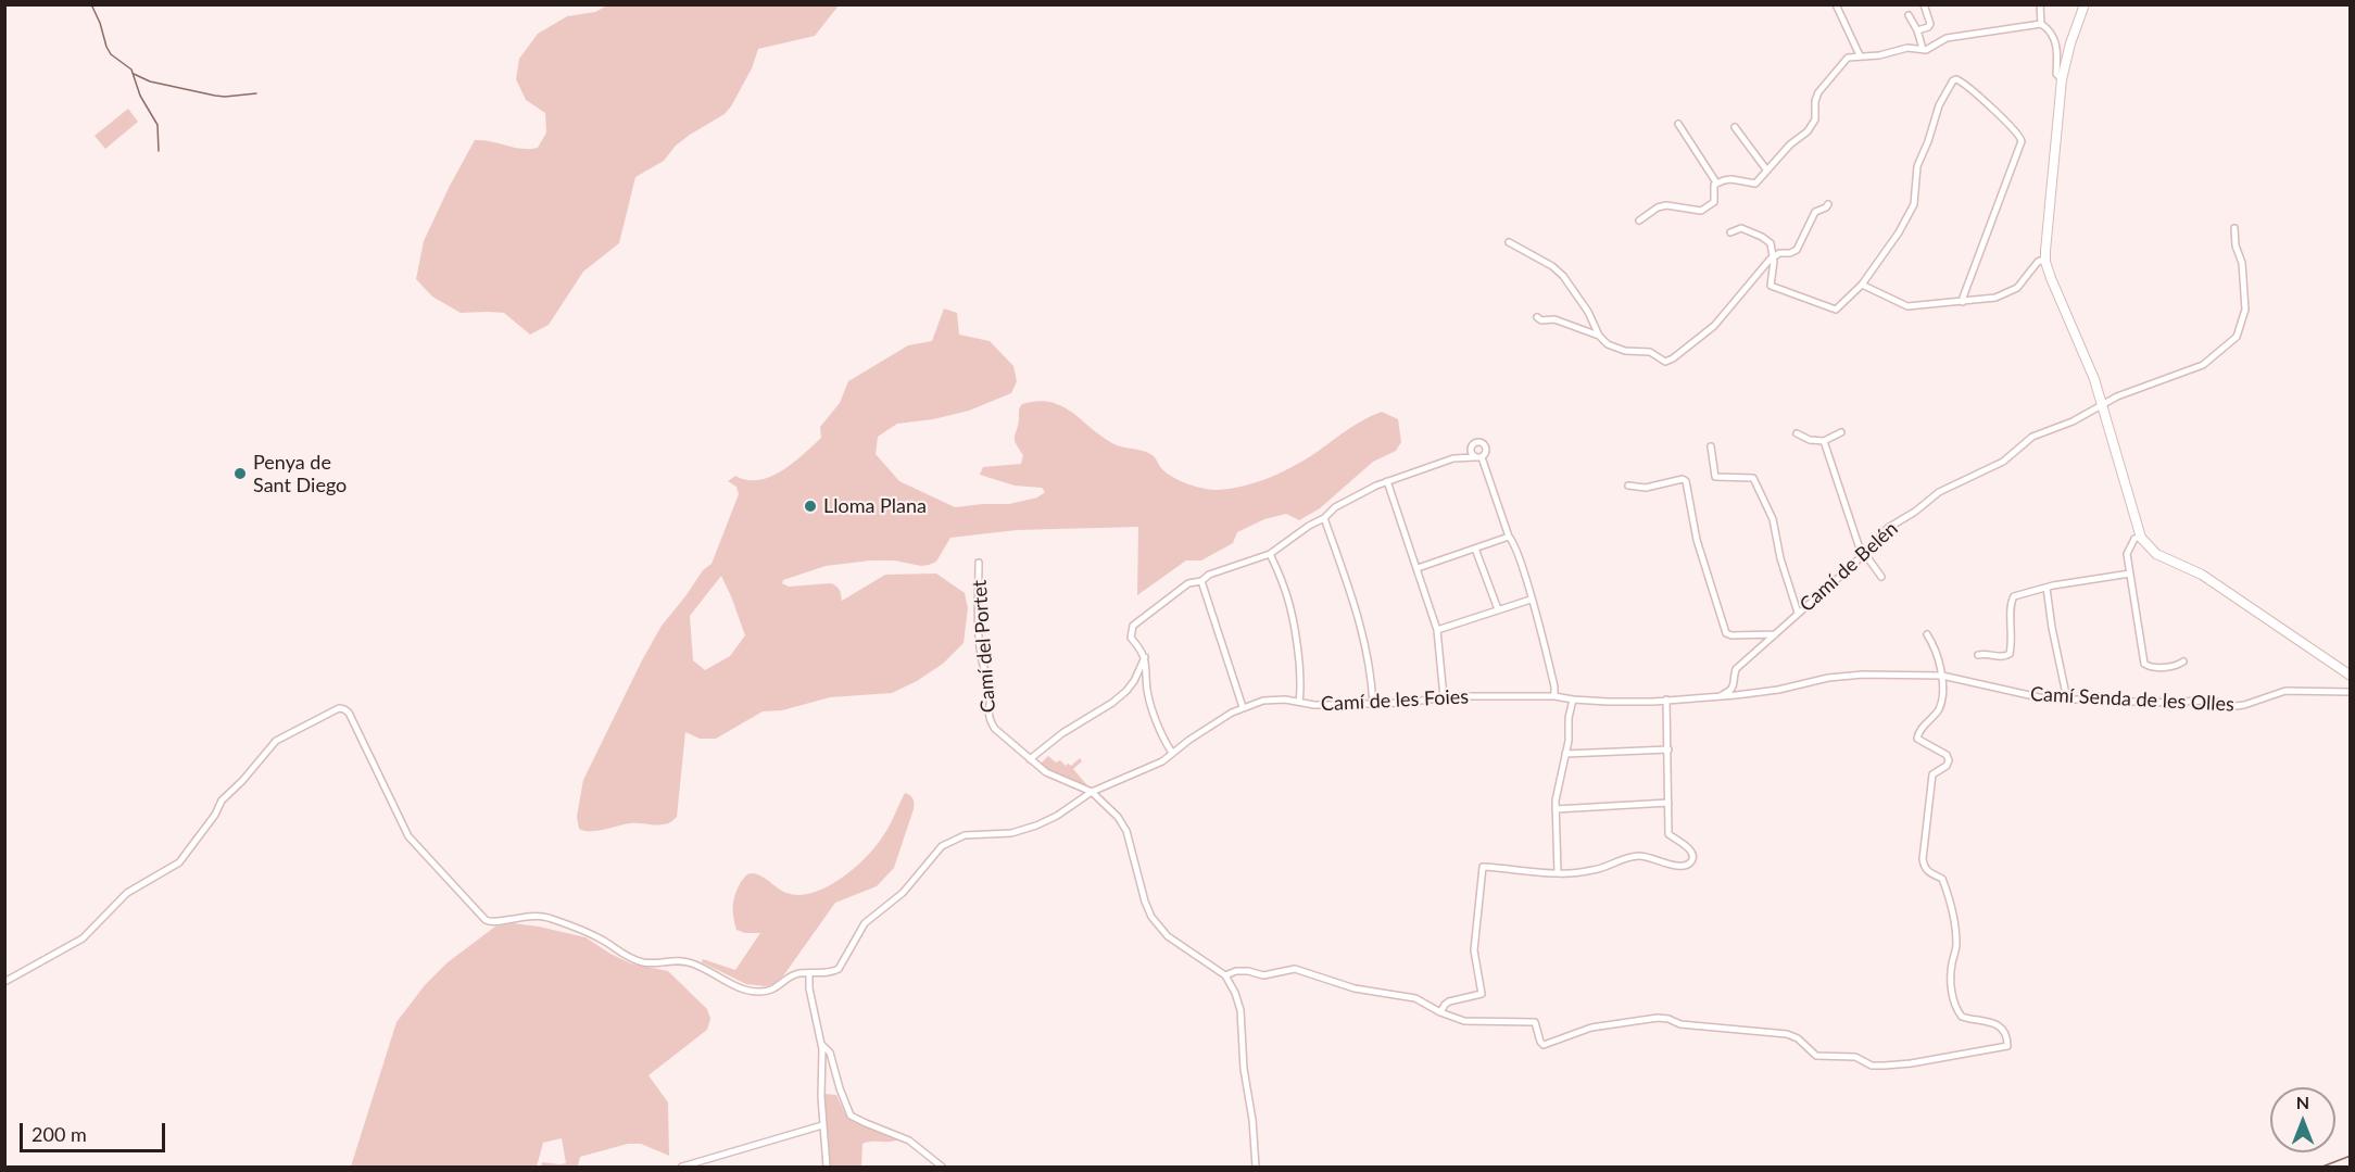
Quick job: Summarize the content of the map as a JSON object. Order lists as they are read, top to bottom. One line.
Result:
{"streets":{"street":["Camí de Belén","Camí del Portet","Camí Senda de les Olles","Camí de les Foies"]},"crossings":[["Camí de Belén","Camí Senda de les Olles"],["Camí de Belén","Camí de les Foies"],["Camí del Portet","Camí de les Foies"],["Camí Senda de les Olles","Camí de les Foies"]],"places":["Penya de Sant Diego","Lloma Plana"],"scale_bar":"200 m","north":"top"}
